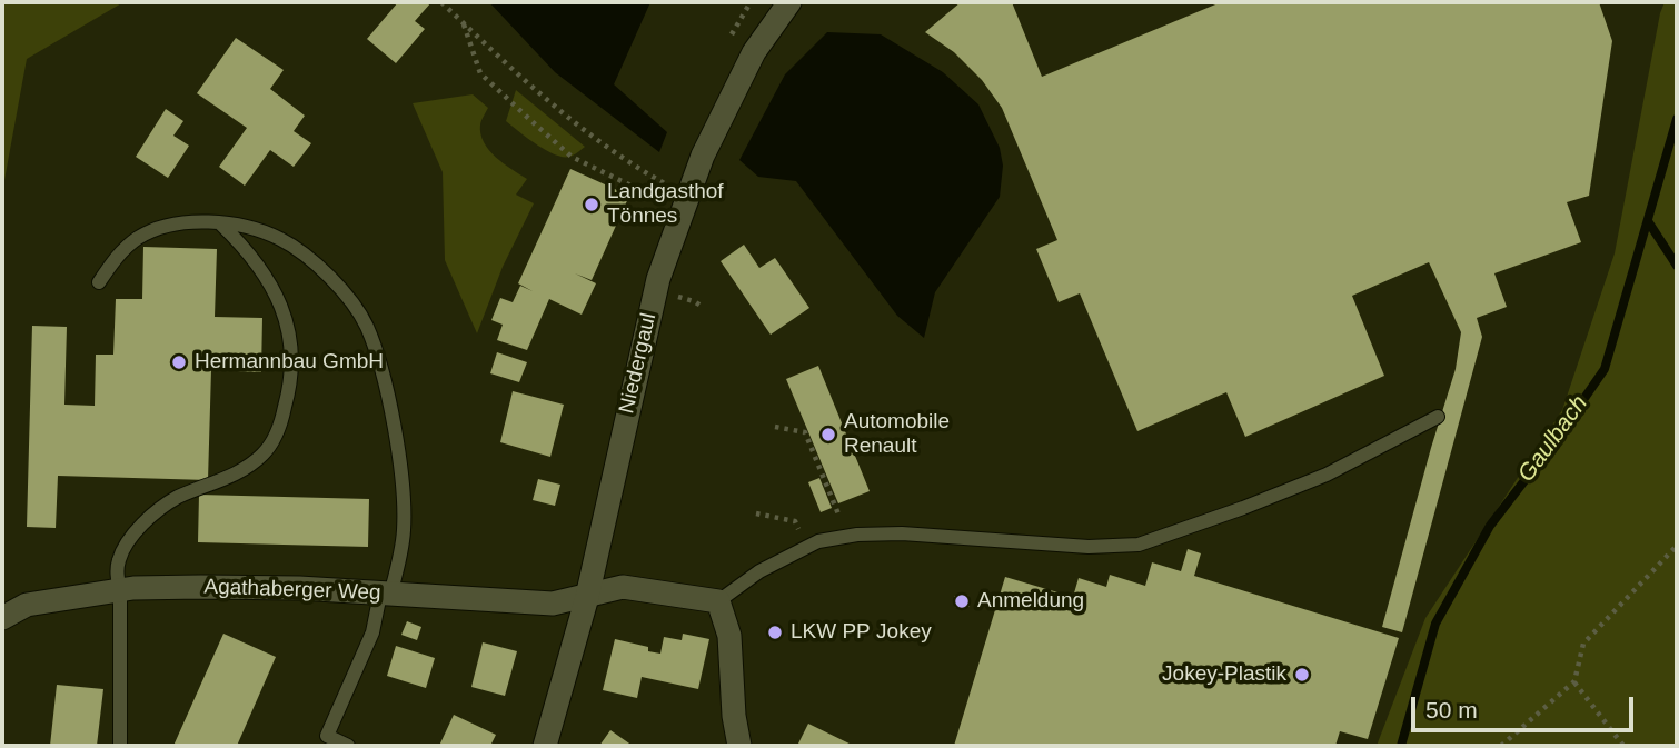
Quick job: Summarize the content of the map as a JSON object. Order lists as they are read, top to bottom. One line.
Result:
{"streets":{"street":["Niedergaul","Agathaberger Weg"]},"crossings":[["Niedergaul","Agathaberger Weg"]],"water":["Gaulbach"],"places":["Landgasthof Tönnes","Hermannbau GmbH","Automobile Renault","Anmeldung","LKW PP Jokey","Jokey-Plastik"],"scale_bar":"50 m"}
